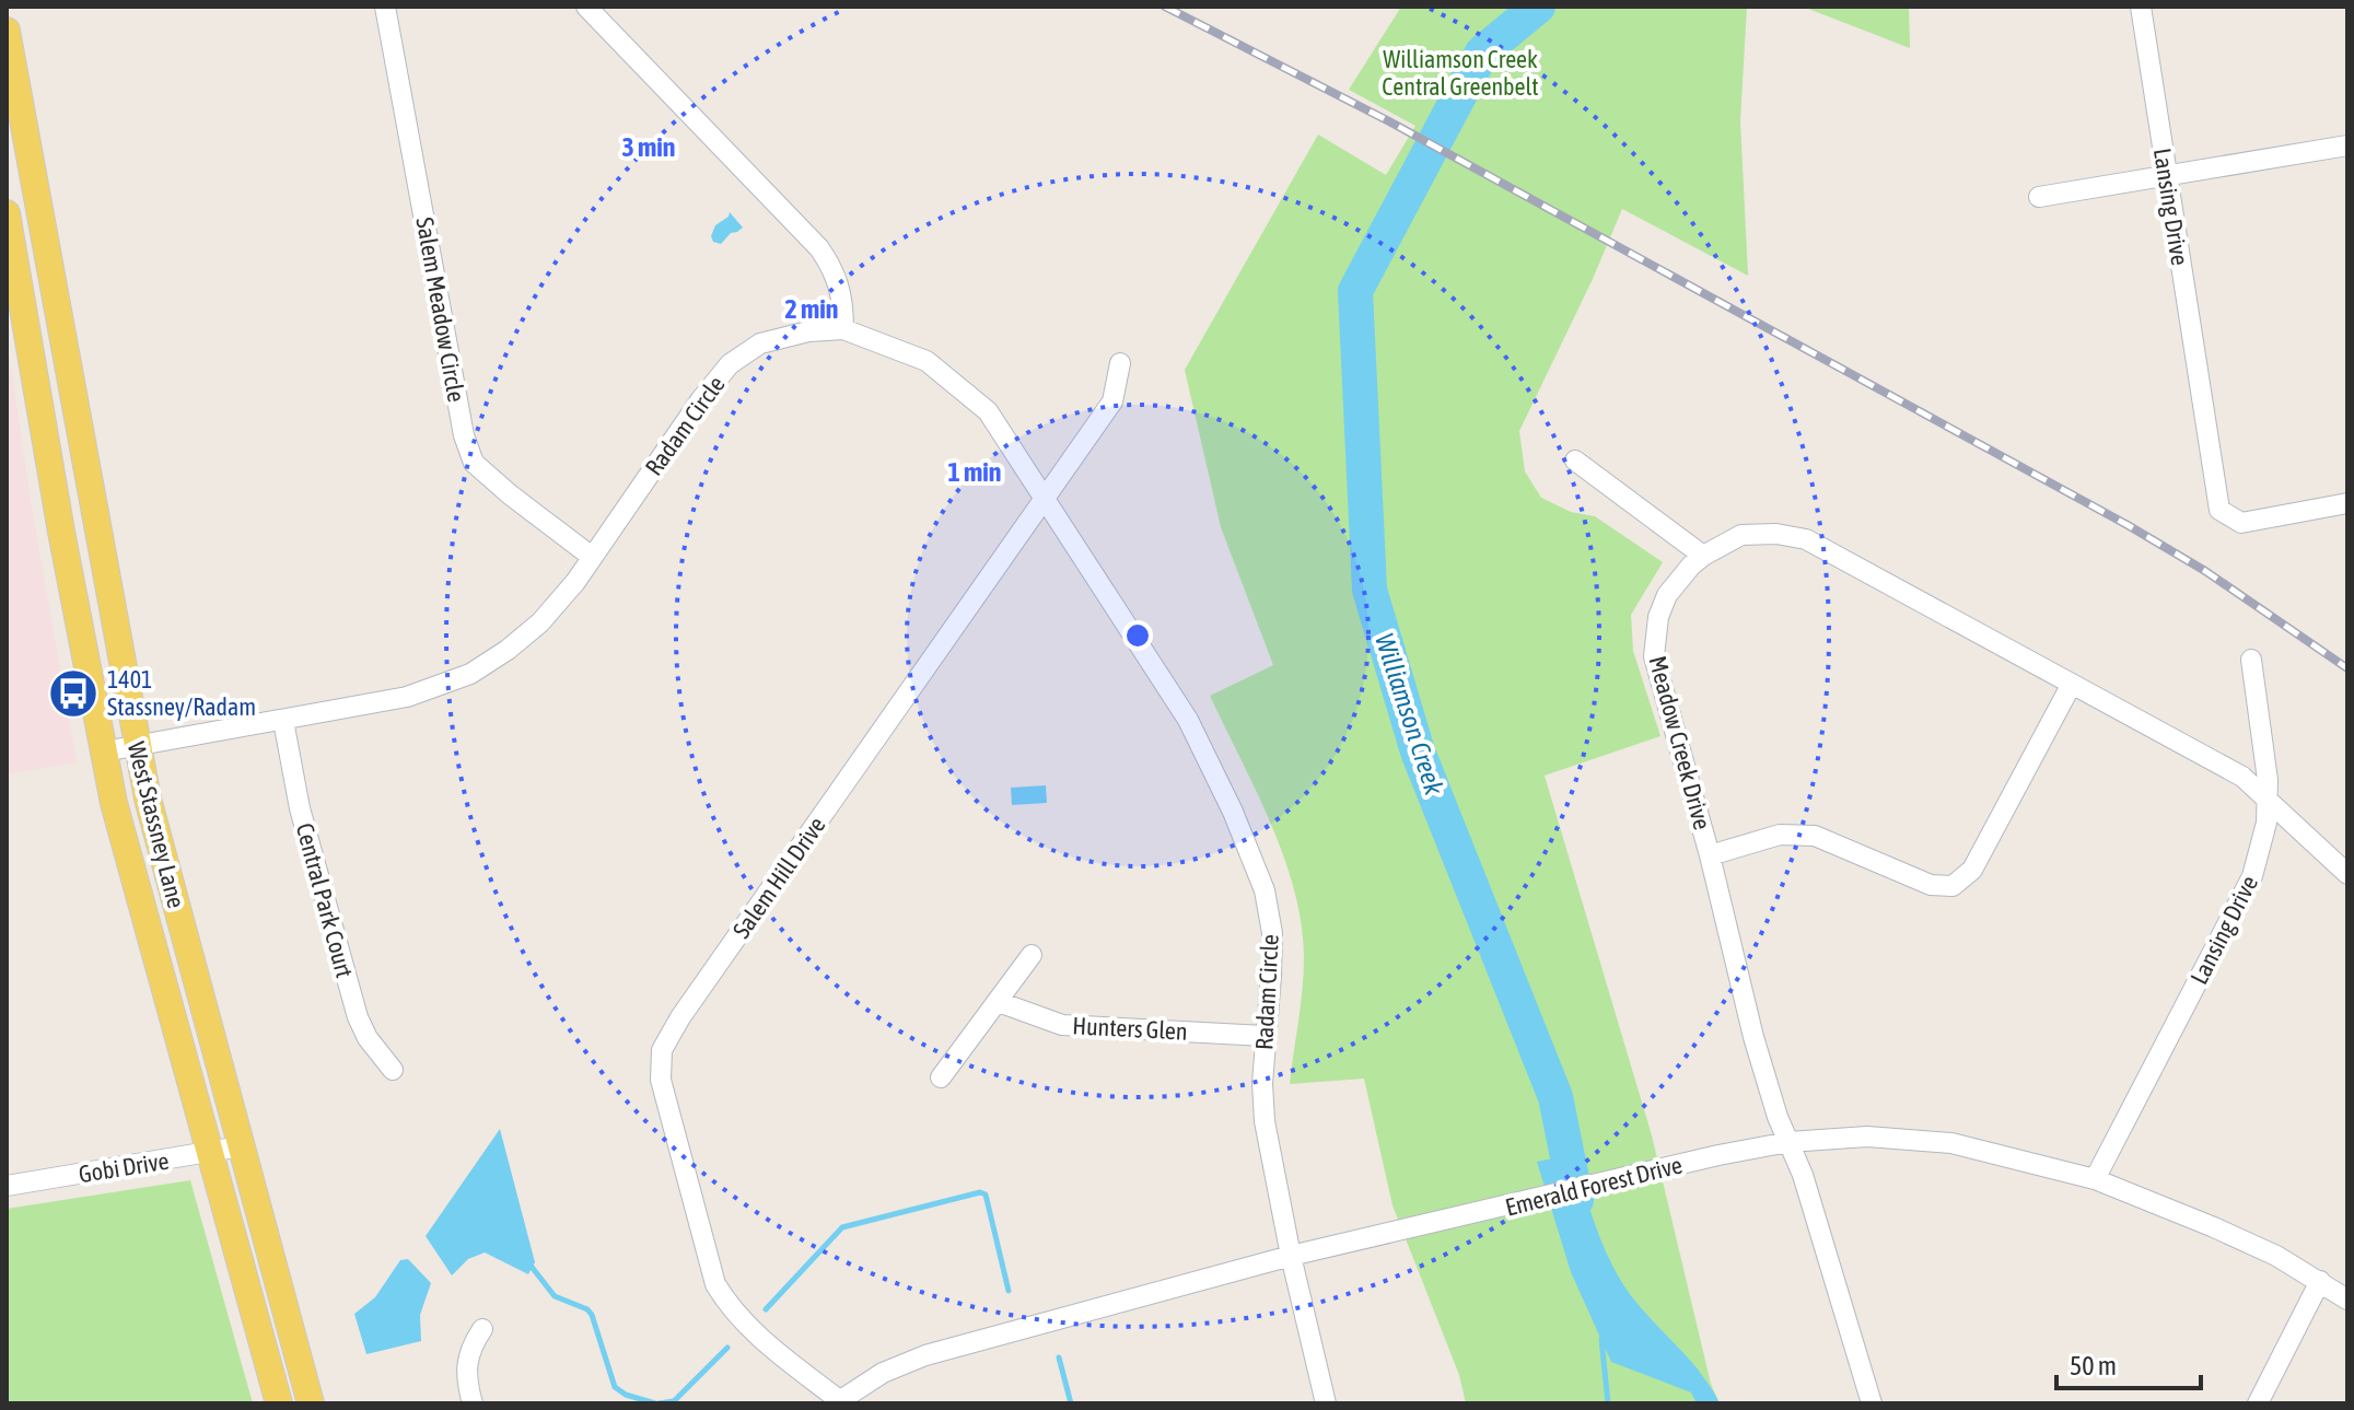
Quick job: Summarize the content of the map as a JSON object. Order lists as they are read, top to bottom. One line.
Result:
{"streets":{"main road":["West Stassney Lane"],"street":["Lansing Drive","Salem Meadow Circle","Radam Circle","Meadow Creek Drive","Salem Hill Drive","Central Park Court","Hunters Glen","Gobi Drive","Emerald Forest Drive"]},"crossings":[["Lansing Drive","Meadow Creek Drive"],["Lansing Drive","Emerald Forest Drive"],["Salem Meadow Circle","Radam Circle"],["Radam Circle","West Stassney Lane"],["Radam Circle","Salem Hill Drive"],["Radam Circle","Central Park Court"],["Radam Circle","Hunters Glen"],["Radam Circle","Emerald Forest Drive"],["Meadow Creek Drive","Emerald Forest Drive"],["West Stassney Lane","Gobi Drive"],["Salem Hill Drive","Emerald Forest Drive"]],"water":["Williamson Creek"],"parks":["Williamson Creek Central Greenbelt"],"places":{"bus stop":["1401 Stassney/Radam"]},"scale_bar":"50 m","rings":["3 min","2 min","1 min"]}
